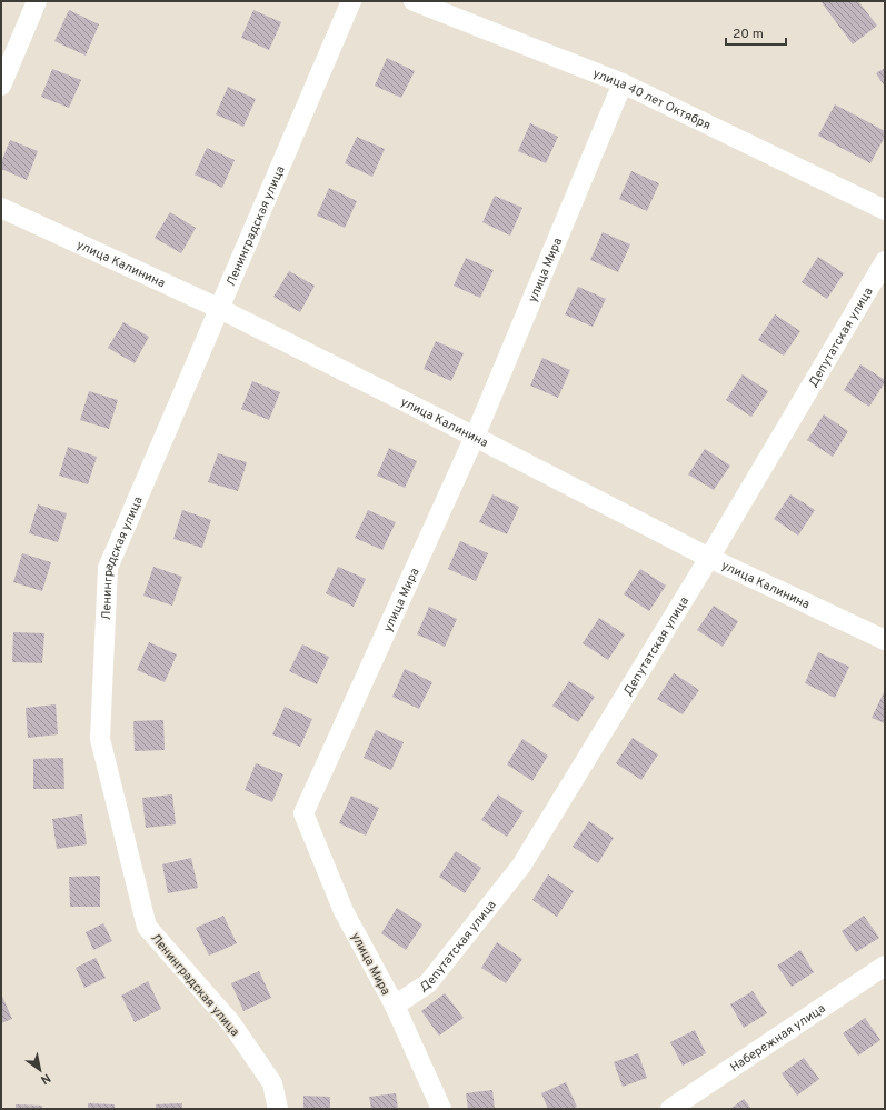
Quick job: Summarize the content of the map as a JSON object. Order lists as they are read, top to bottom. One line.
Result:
{"streets":{"street":["улица 40 лет Октября","Ленинградская улица","улица Калинина","улица Мира","Депутатская улица","Набережная улица"]},"crossings":[["улица 40 лет Октября","улица Мира"],["Ленинградская улица","улица Калинина"],["улица Калинина","улица Мира"],["улица Калинина","Депутатская улица"],["улица Мира","Депутатская улица"]],"scale_bar":"20 m","north":"bottom right"}
